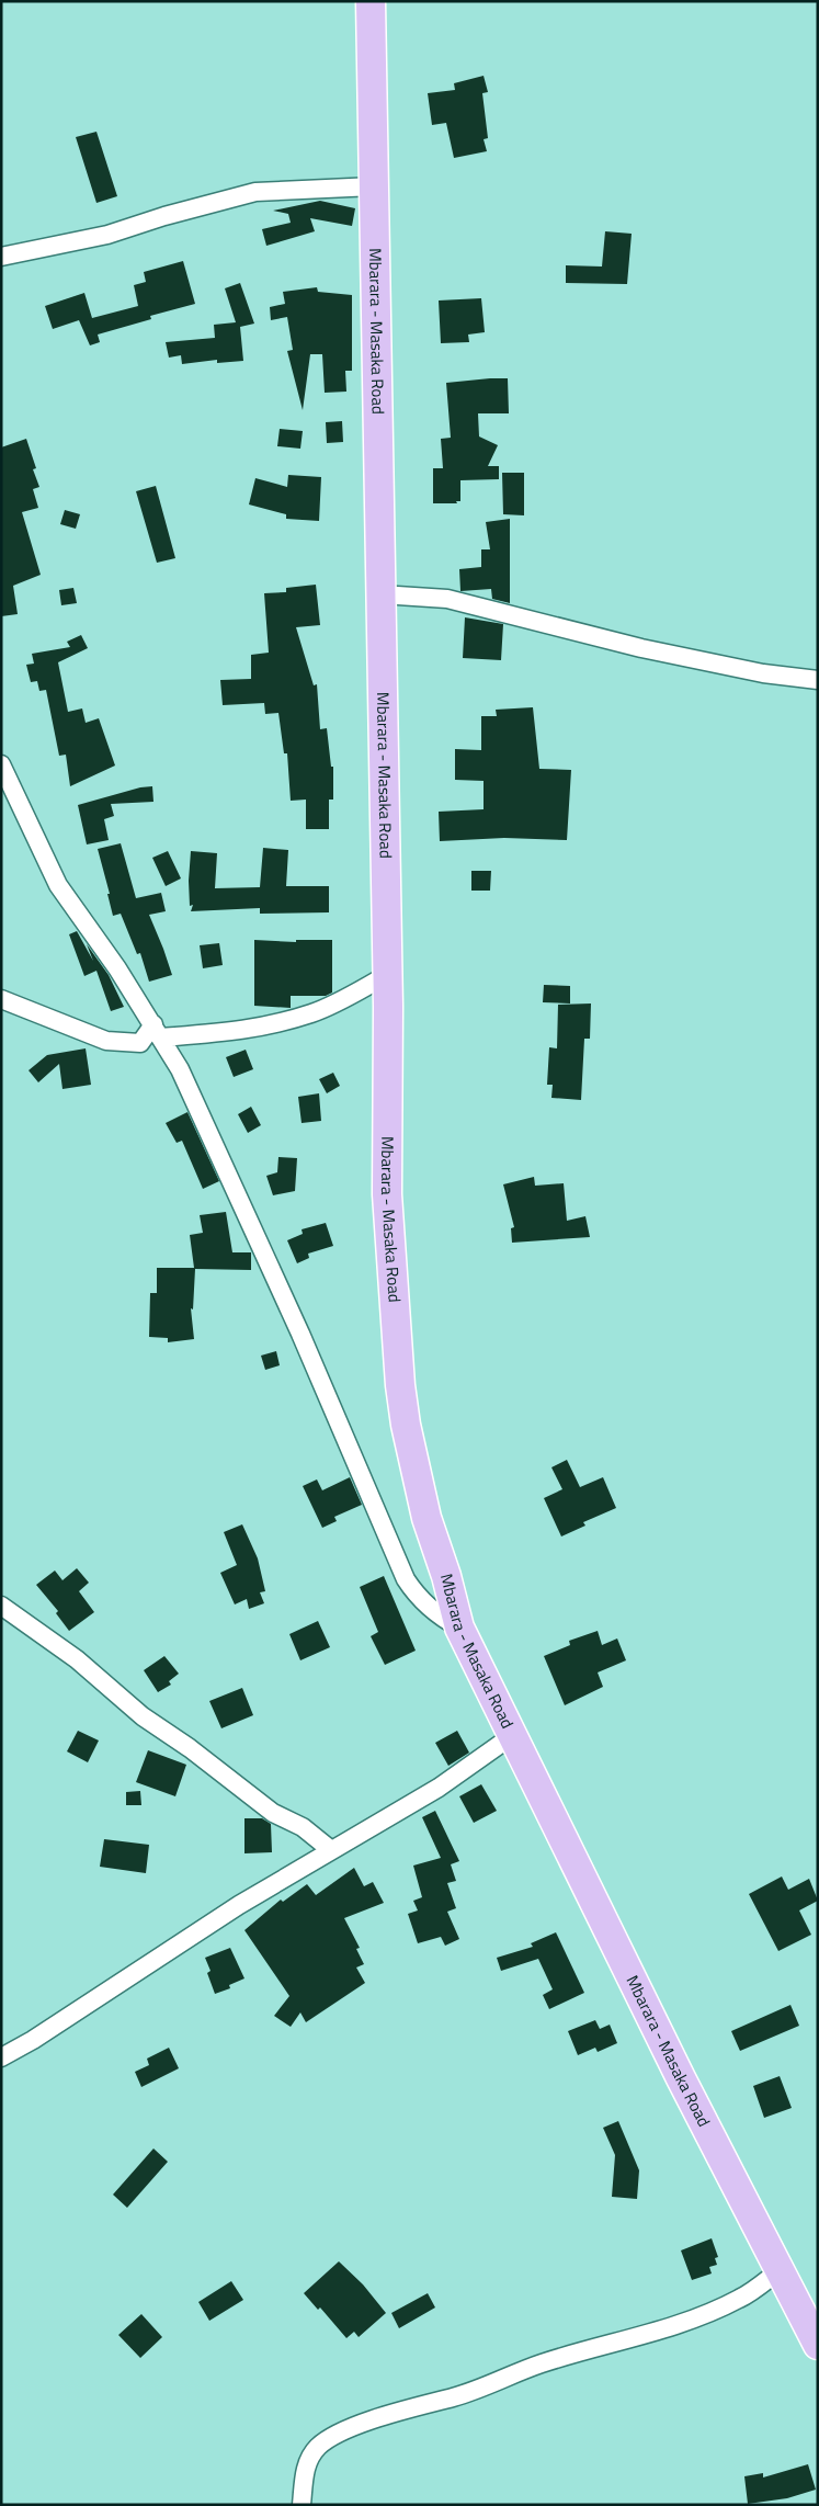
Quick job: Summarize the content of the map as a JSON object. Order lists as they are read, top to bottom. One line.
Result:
{"streets":{"highway":["Mbarara - Masaka Road"]}}
